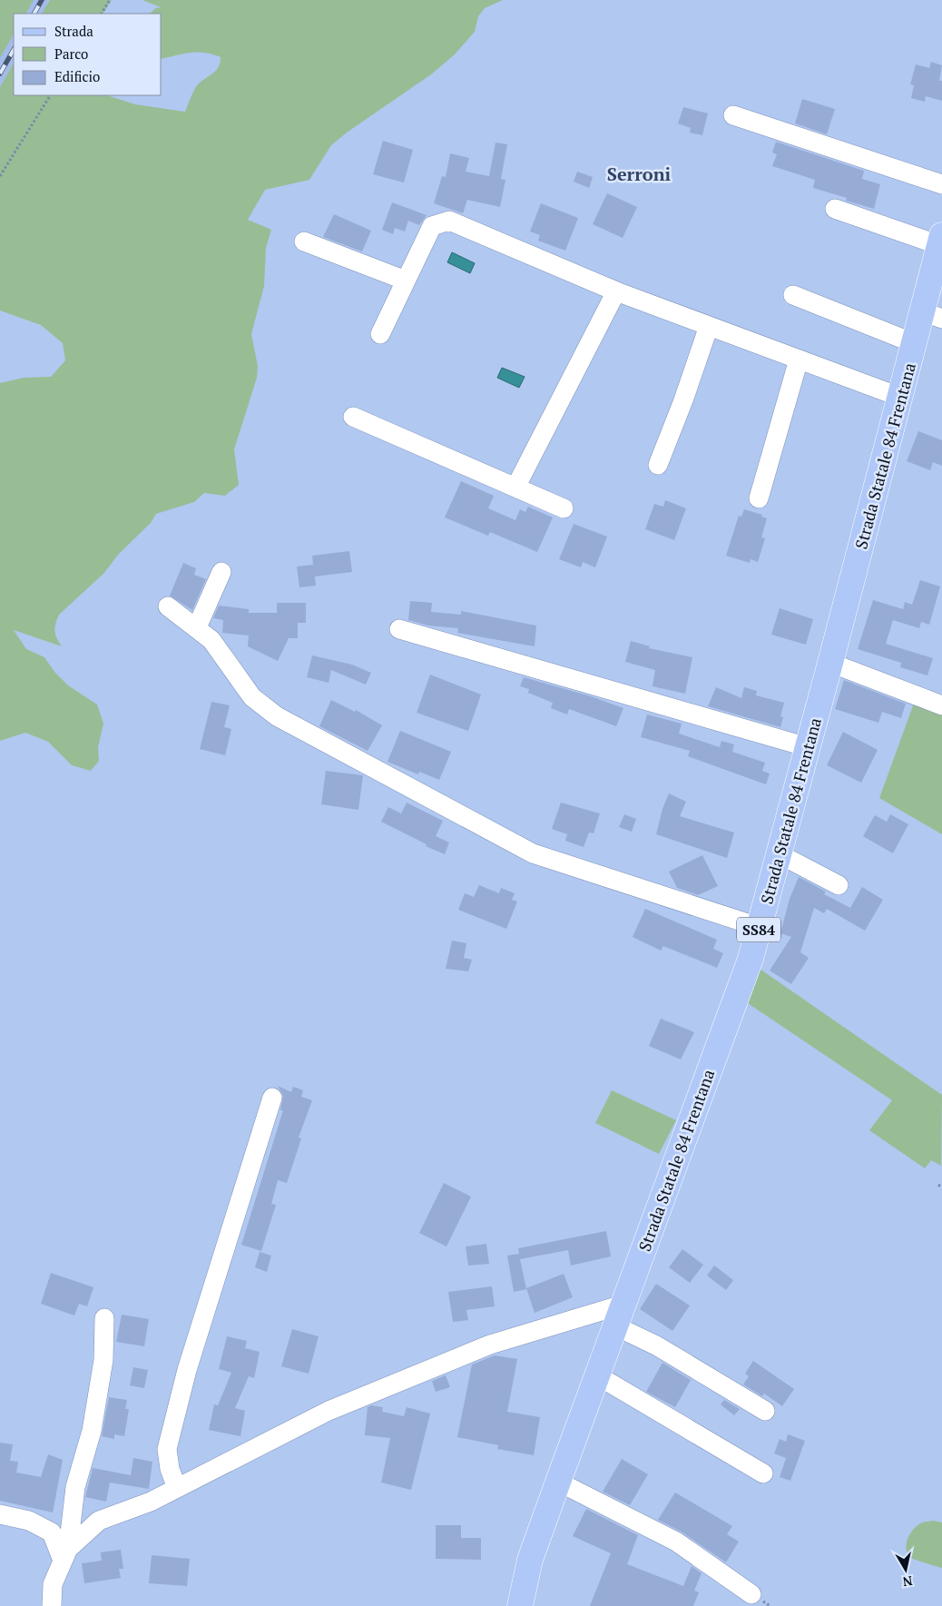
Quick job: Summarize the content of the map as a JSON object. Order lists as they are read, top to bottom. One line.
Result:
{"streets":{"main road":["Strada Statale 84 Frentana","SS84"]},"districts":["Serroni"],"legend":["Strada","Parco","Edificio"],"north":"bottom"}
